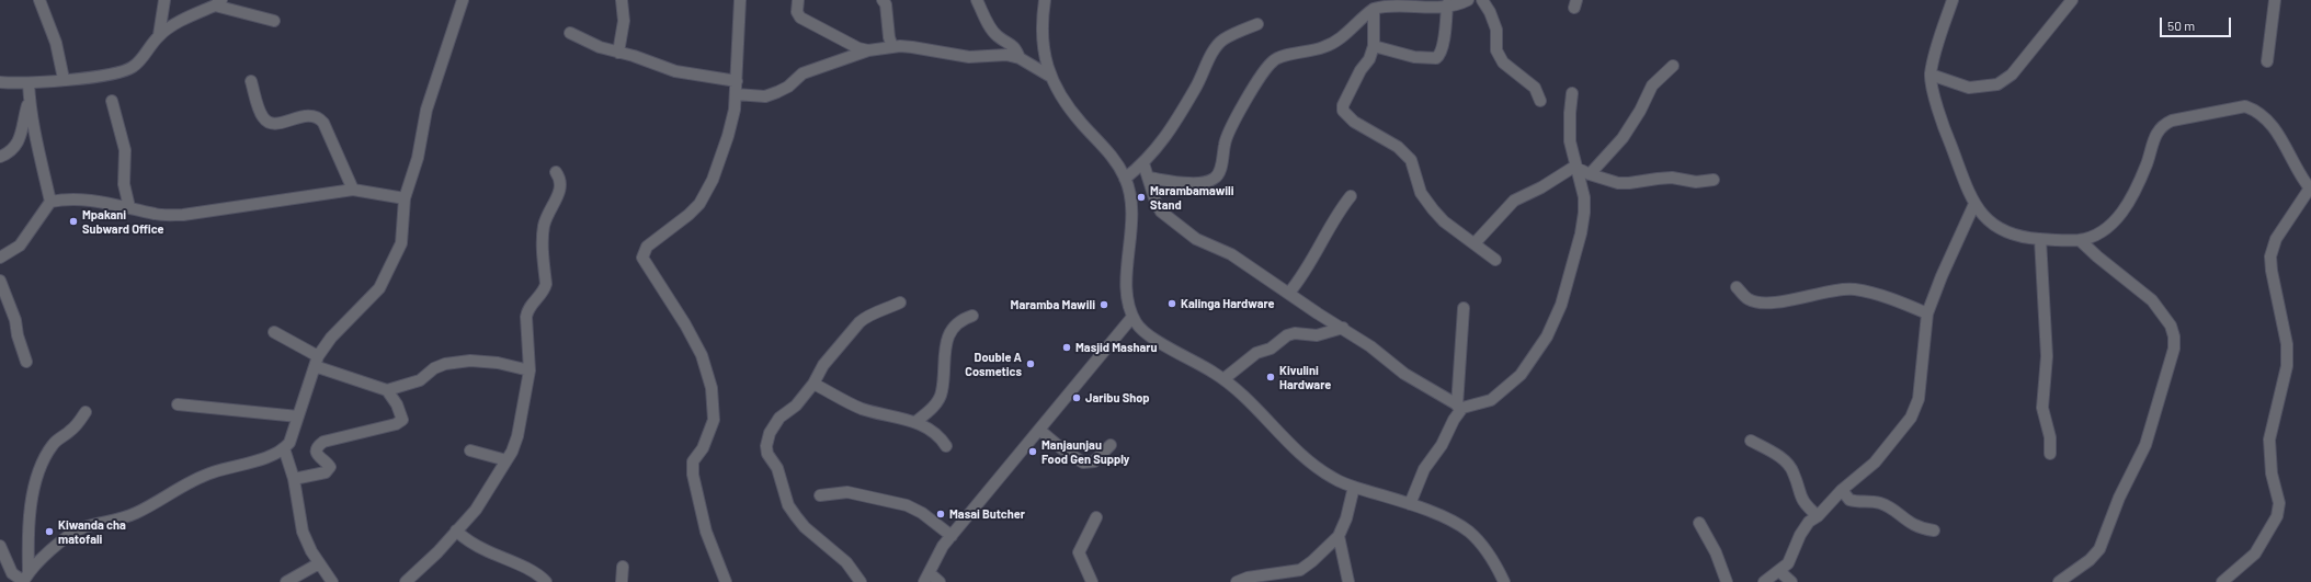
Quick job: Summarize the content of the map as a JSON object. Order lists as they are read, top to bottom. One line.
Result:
{"places":["Marambamawili Stand","Mpakani Subward Office","Kalinga Hardware","Maramba Mawili","Masjid Masharu","Double A Cosmetics","Kivulini Hardware","Jaribu Shop","Manjaunjau Food Gen Supply","Masai Butcher","Kiwanda cha matofali"],"scale_bar":"50 m"}
